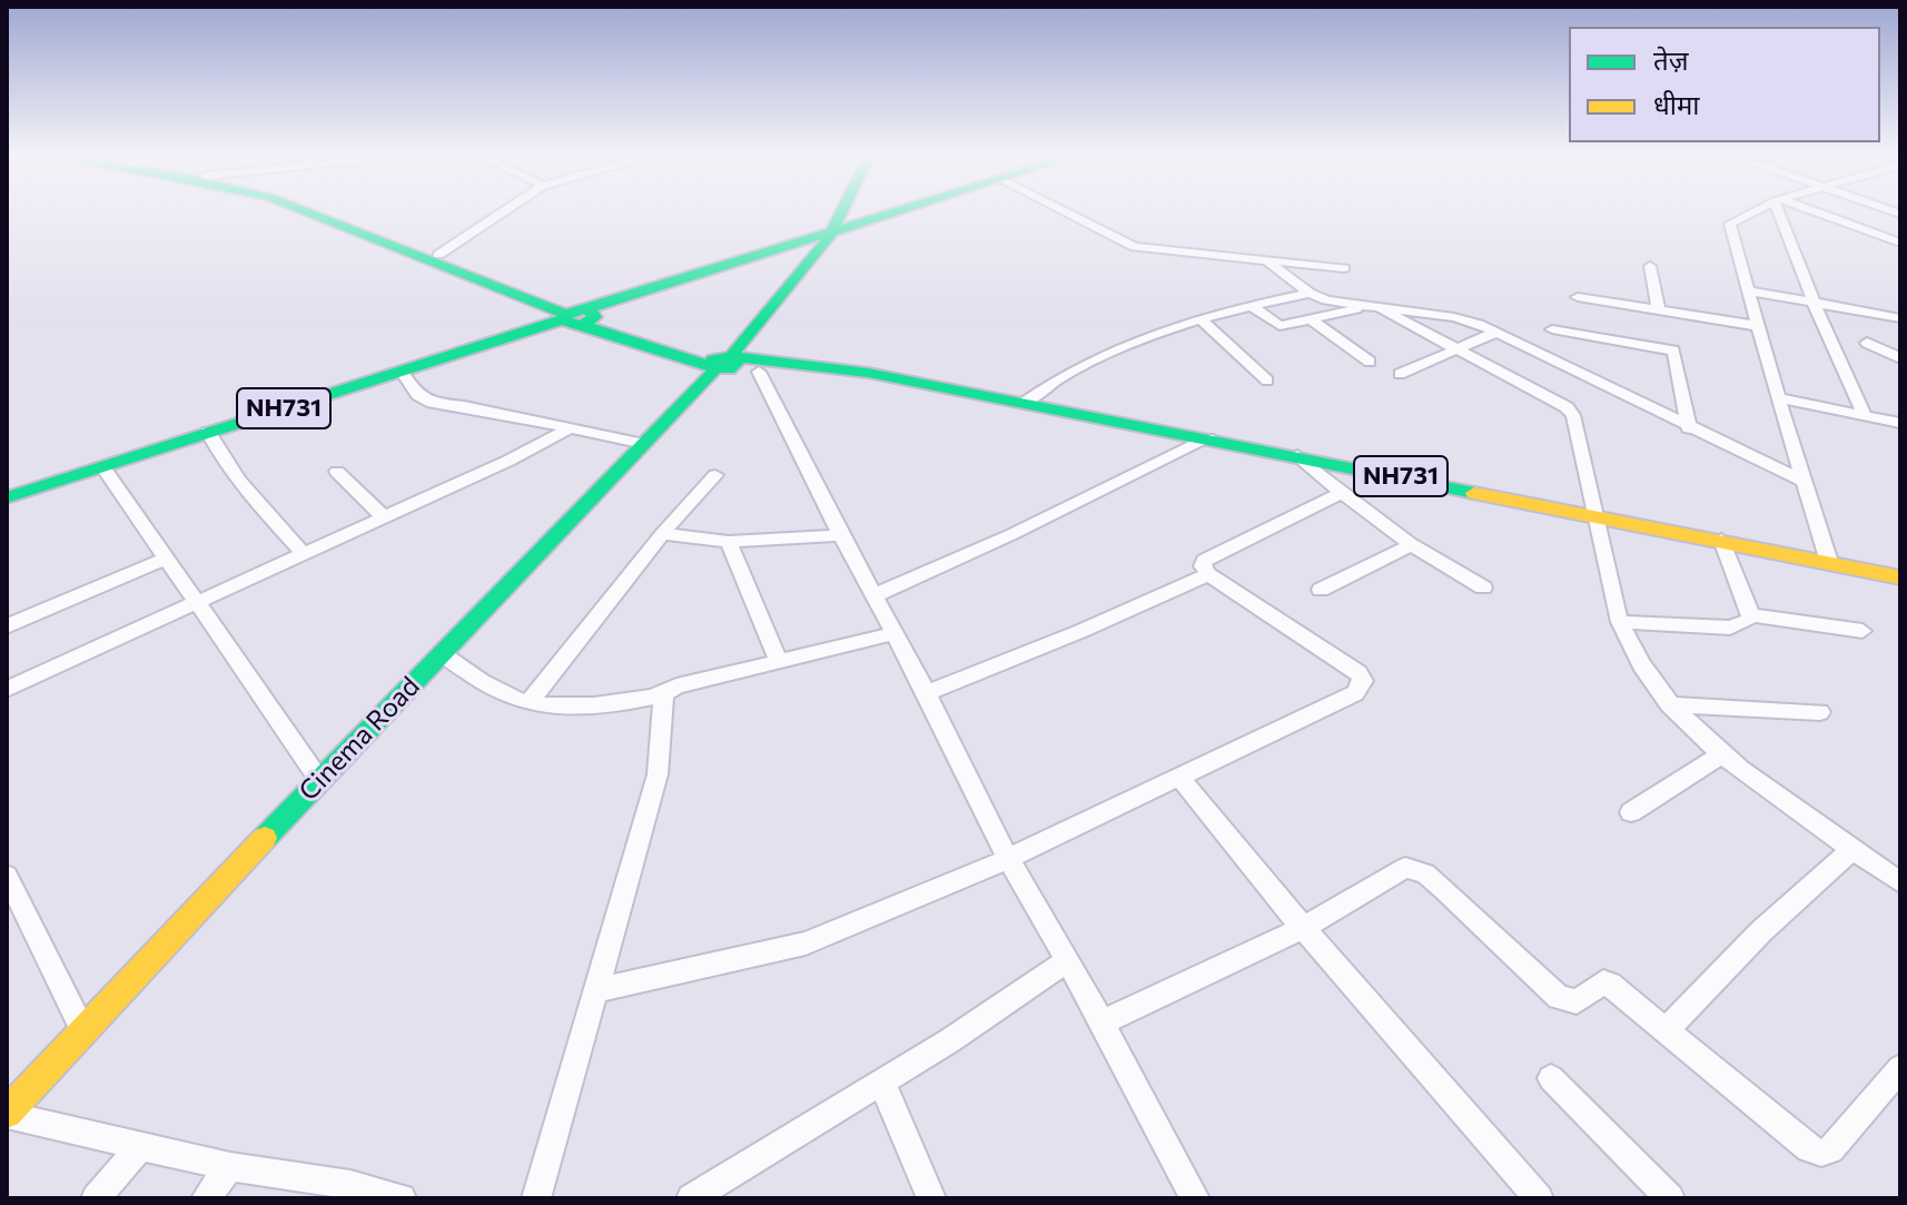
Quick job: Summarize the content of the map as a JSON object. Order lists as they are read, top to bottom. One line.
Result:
{"streets":{"main road":["NH731","Cinema Road"]},"crossings":[["NH731","Cinema Road"]],"legend":["तेज़","धीमा"]}
